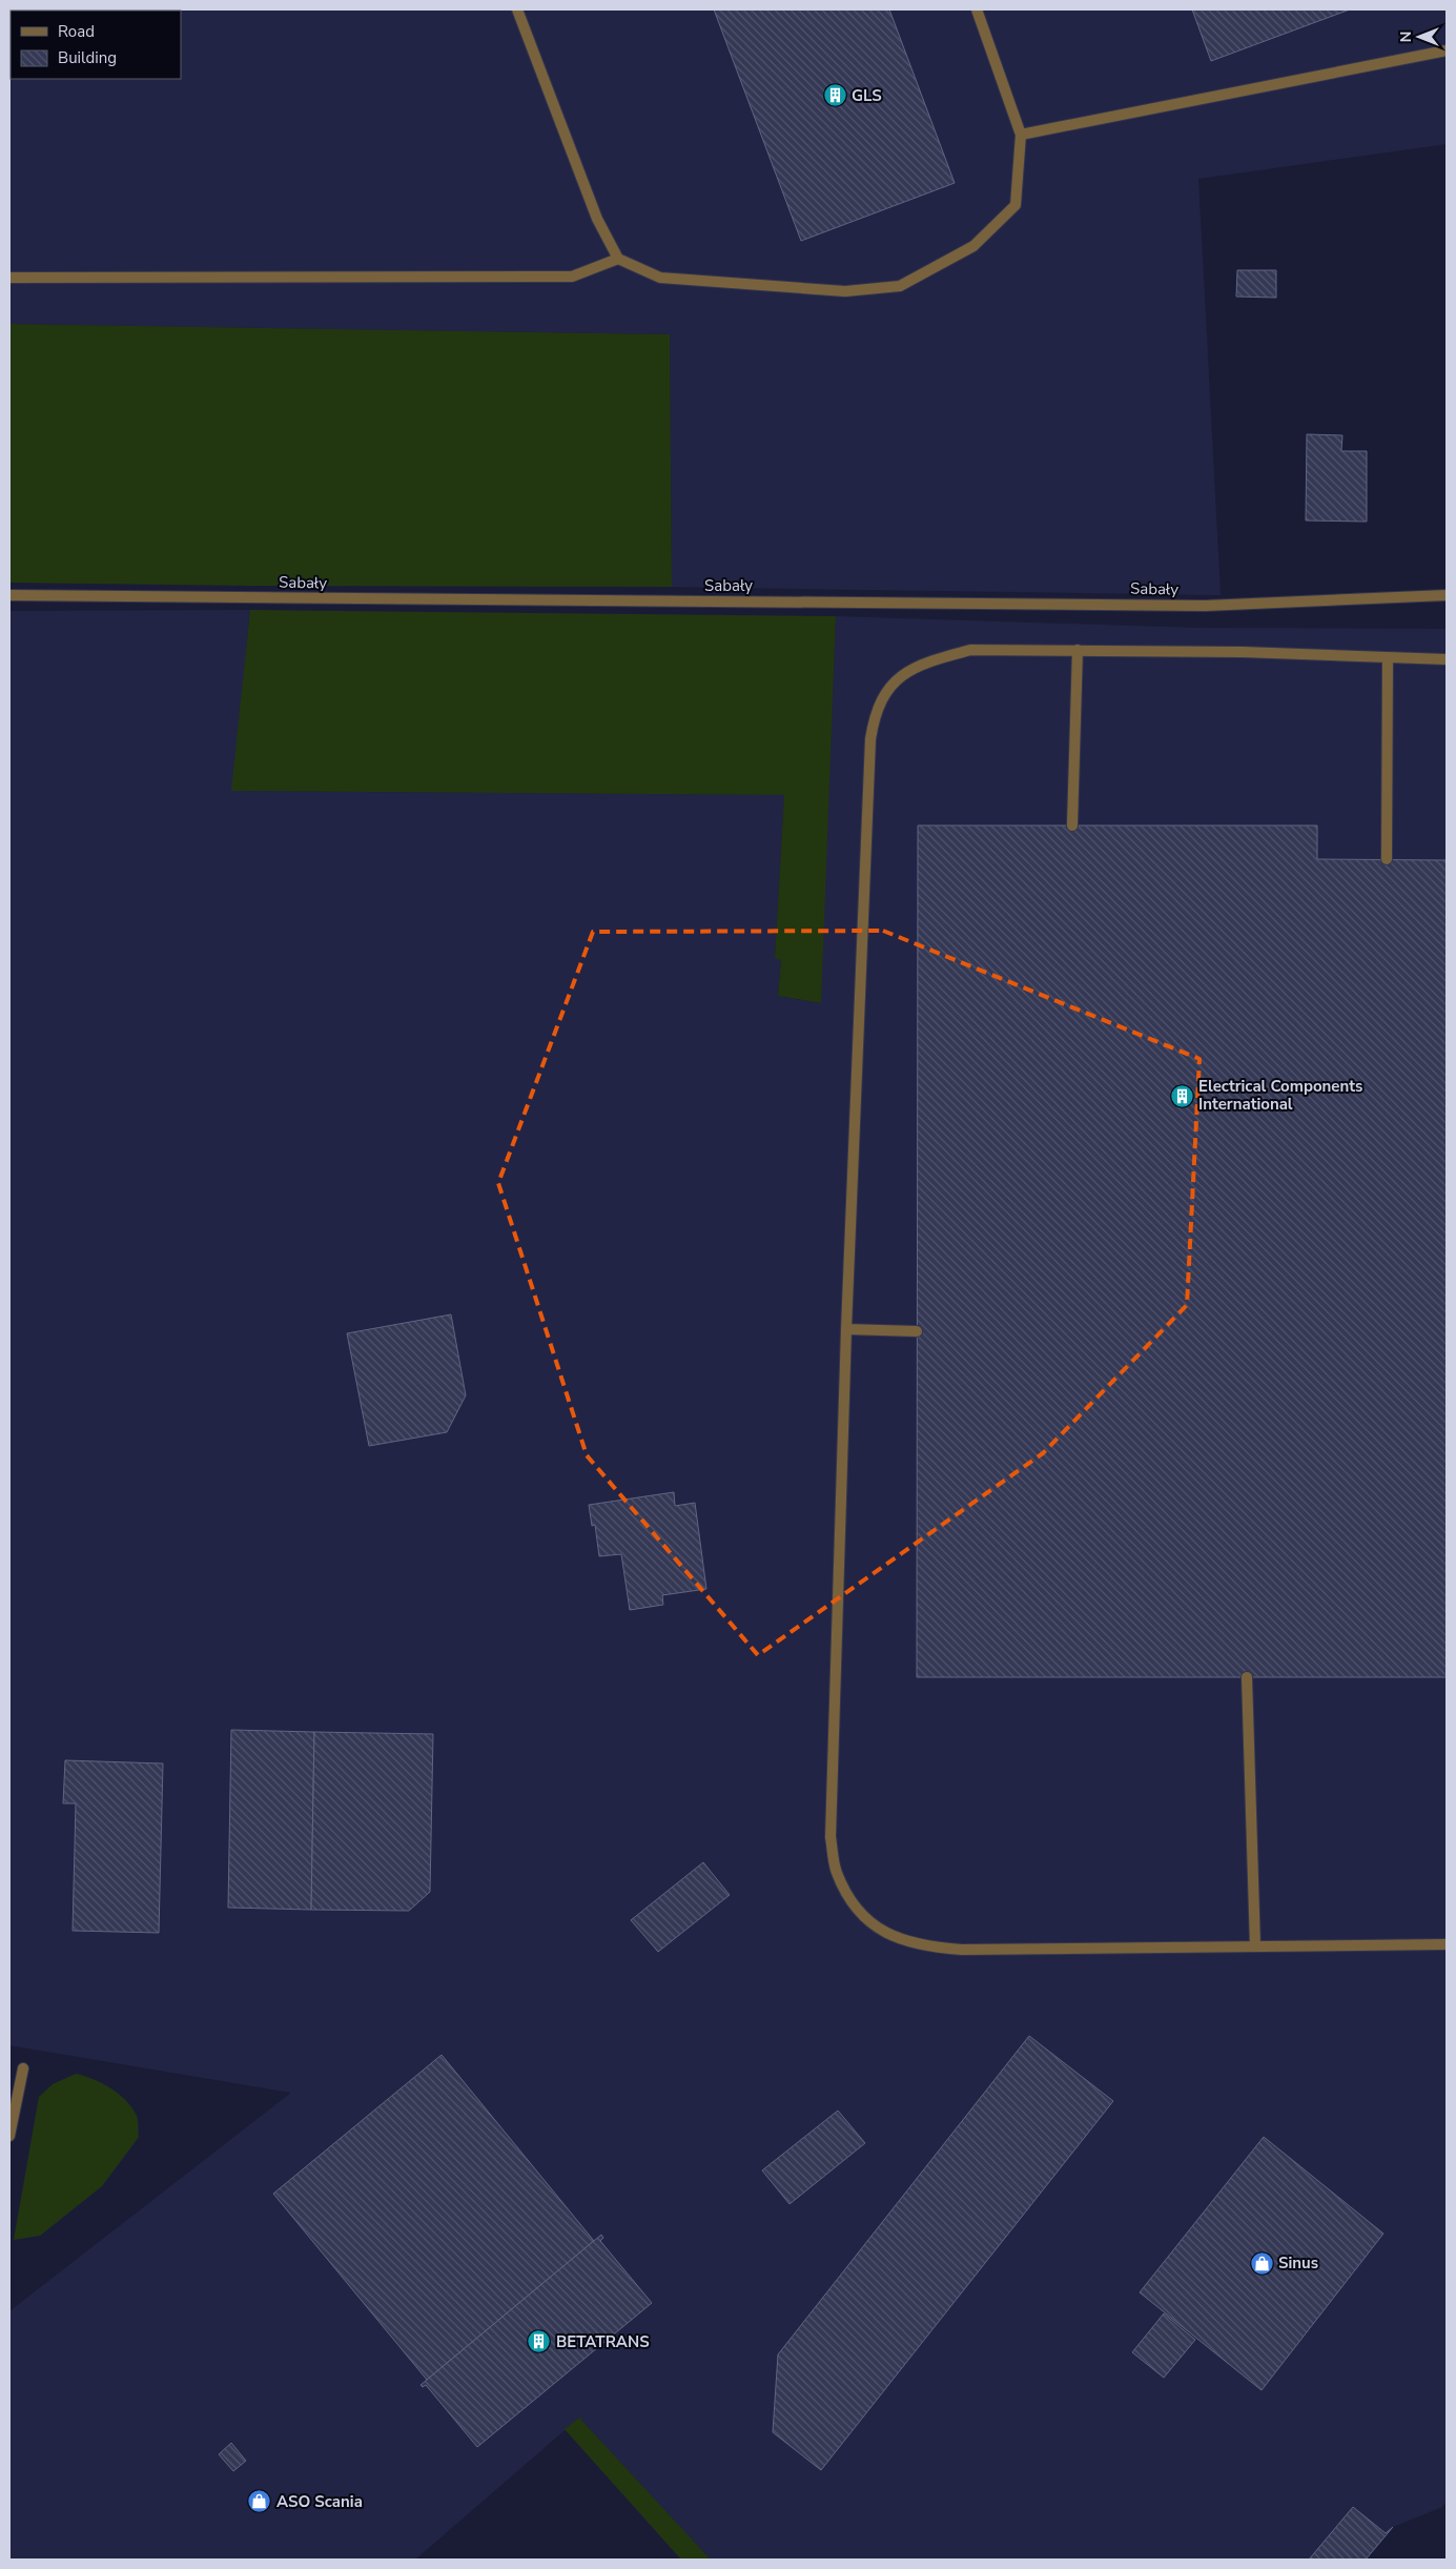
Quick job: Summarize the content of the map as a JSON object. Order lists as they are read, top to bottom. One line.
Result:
{"streets":{"street":["Sabały"]},"places":{"building":["GLS","Electrical Components International","BETATRANS"],"shop":["Sinus","ASO Scania"]},"legend":["Road","Building"],"north":"left"}
